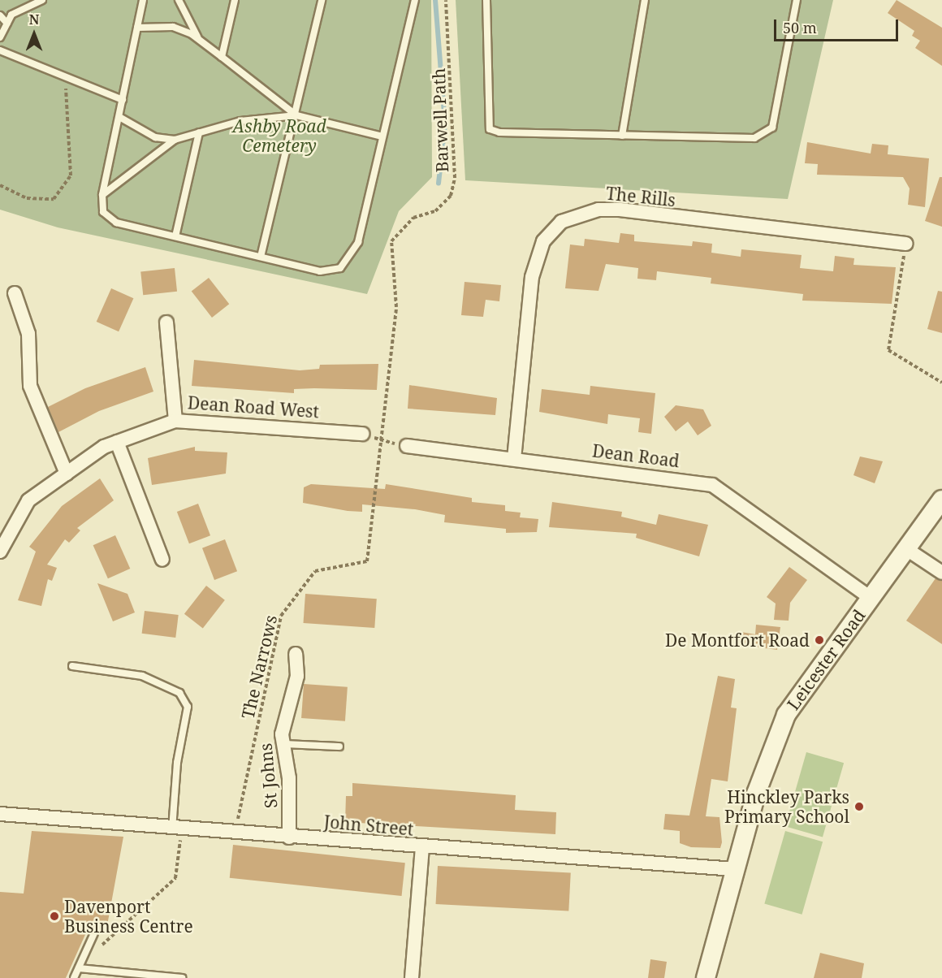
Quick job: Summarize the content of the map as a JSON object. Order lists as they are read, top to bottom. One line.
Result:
{"streets":{"main road":["Leicester Road"],"street":["The Rills","Dean Road West","Dean Road","St Johns","John Street"],"path":["Barwell Path","The Narrows"]},"crossings":[["Barwell Path","The Narrows"],["The Rills","Dean Road"],["Dean Road","Leicester Road"],["Leicester Road","John Street"],["The Narrows","John Street"],["St Johns","John Street"]],"parks":["Ashby Road Cemetery"],"places":["De Montfort Road","Hinckley Parks Primary School","Davenport Business Centre"],"scale_bar":"50 m","north":"top"}
